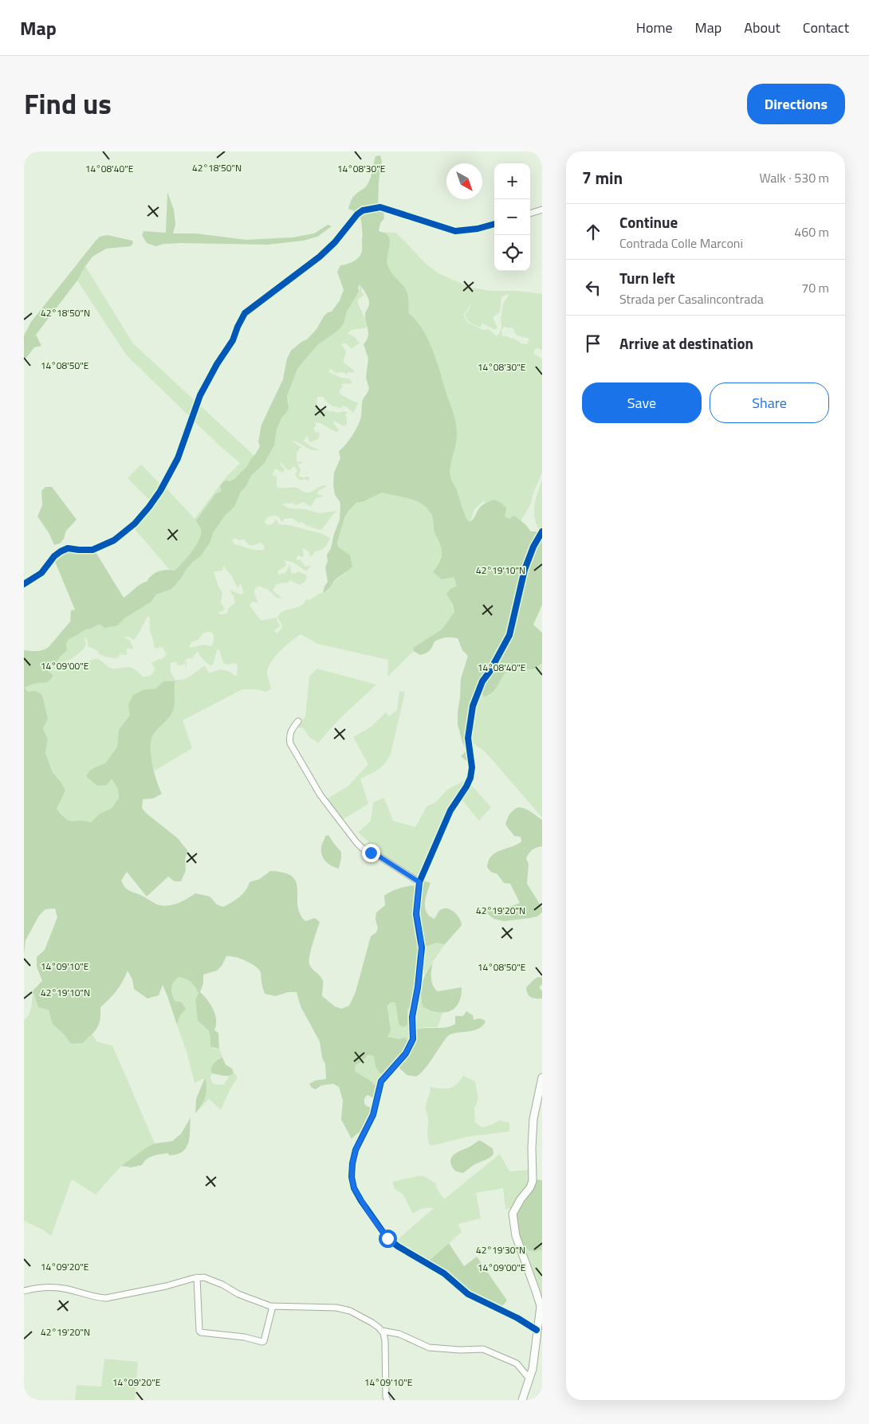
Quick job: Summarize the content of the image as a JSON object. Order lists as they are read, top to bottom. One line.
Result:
{"north":"bottom right","page":{"header":"Map","nav":["Home","Map","About","Contact"],"title":"Find us","buttons":["Directions",["Save","Share"]],"heading":["7 min","Walk · 530 m"],"map_buttons":["+","−"],"list":[["Continue","Contrada Colle Marconi","460 m"],["Turn left","Strada per Casalincontrada","70 m"],"Arrive at destination"]},"coordinates":["42°18'50\"N","14°08'40\"E","14°08'30\"E","14°08'50\"E","42°19'10\"N","14°09'00\"E","42°19'20\"N","14°09'10\"E","42°19'30\"N","14°09'20\"E"]}
